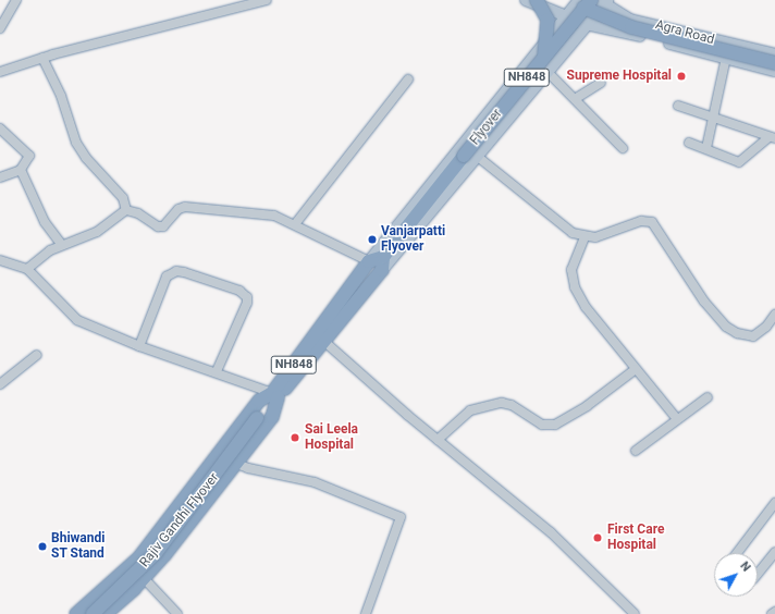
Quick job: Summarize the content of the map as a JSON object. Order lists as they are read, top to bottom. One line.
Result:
{"streets":{"highway":["NH848","Flyover","Rajiv Gandhi Flyover"],"main road":["Agra Road"]},"crossings":[["Agra Road","Flyover"],["NH848","Flyover"],["NH848","Rajiv Gandhi Flyover"]],"places":["Supreme Hospital","Vanjarpatti Flyover","Sai Leela Hospital","First Care Hospital","Bhiwandi ST Stand"],"north":"top right"}
